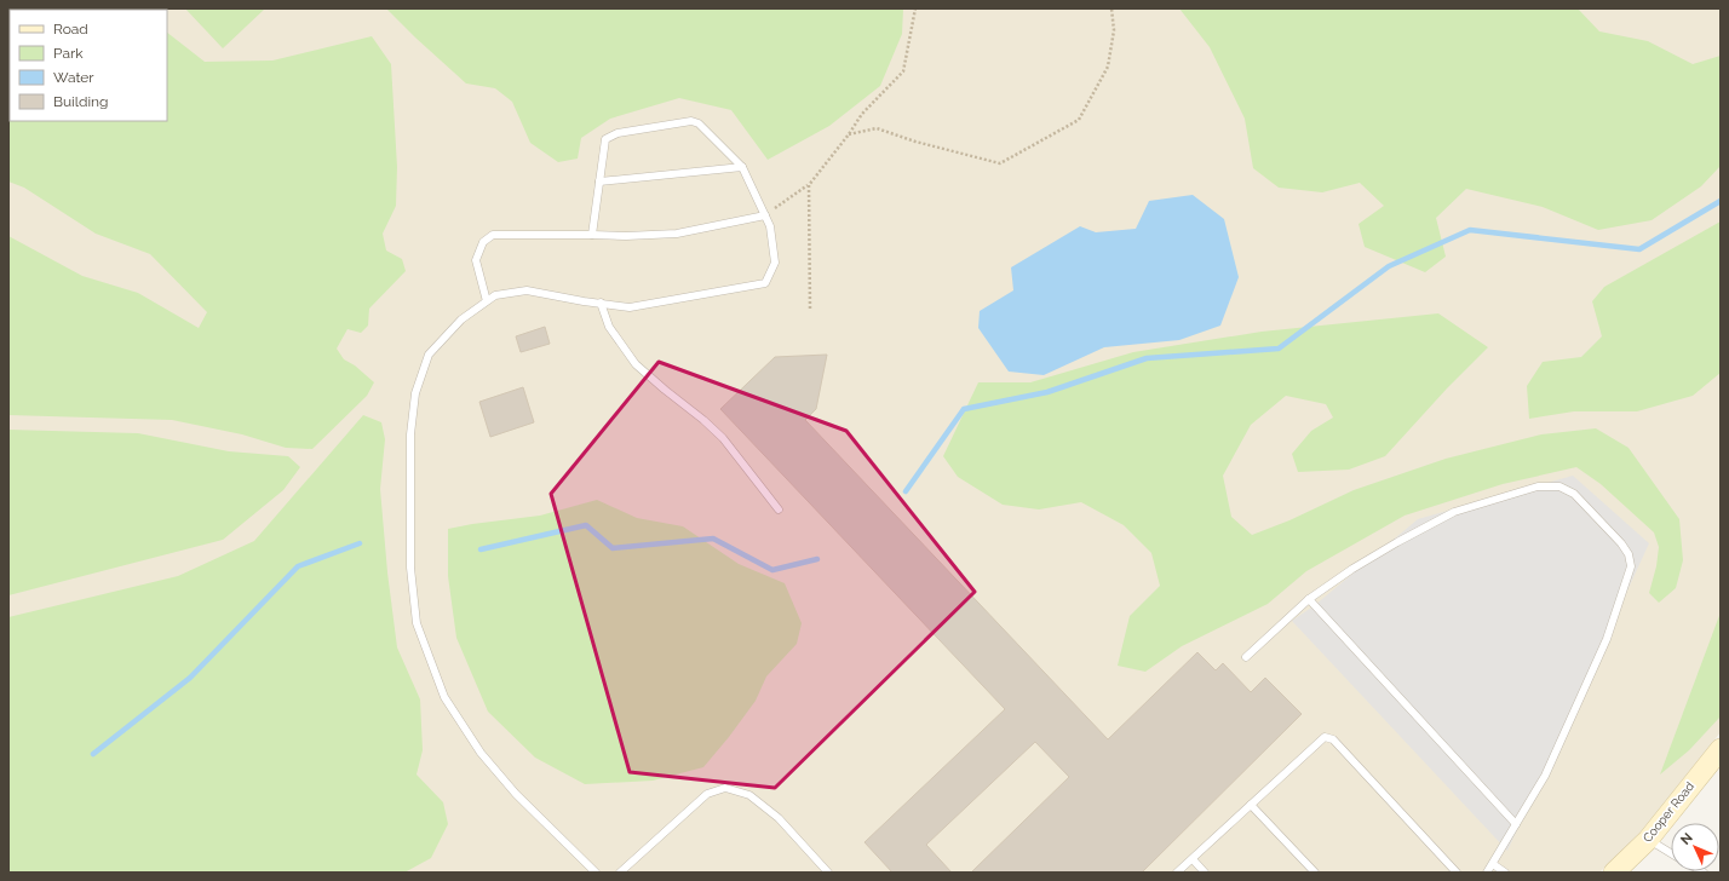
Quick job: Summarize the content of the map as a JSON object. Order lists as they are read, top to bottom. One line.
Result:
{"streets":{"street":["Cooper Road"]},"legend":["Road","Park","Water","Building"],"north":"top left"}
